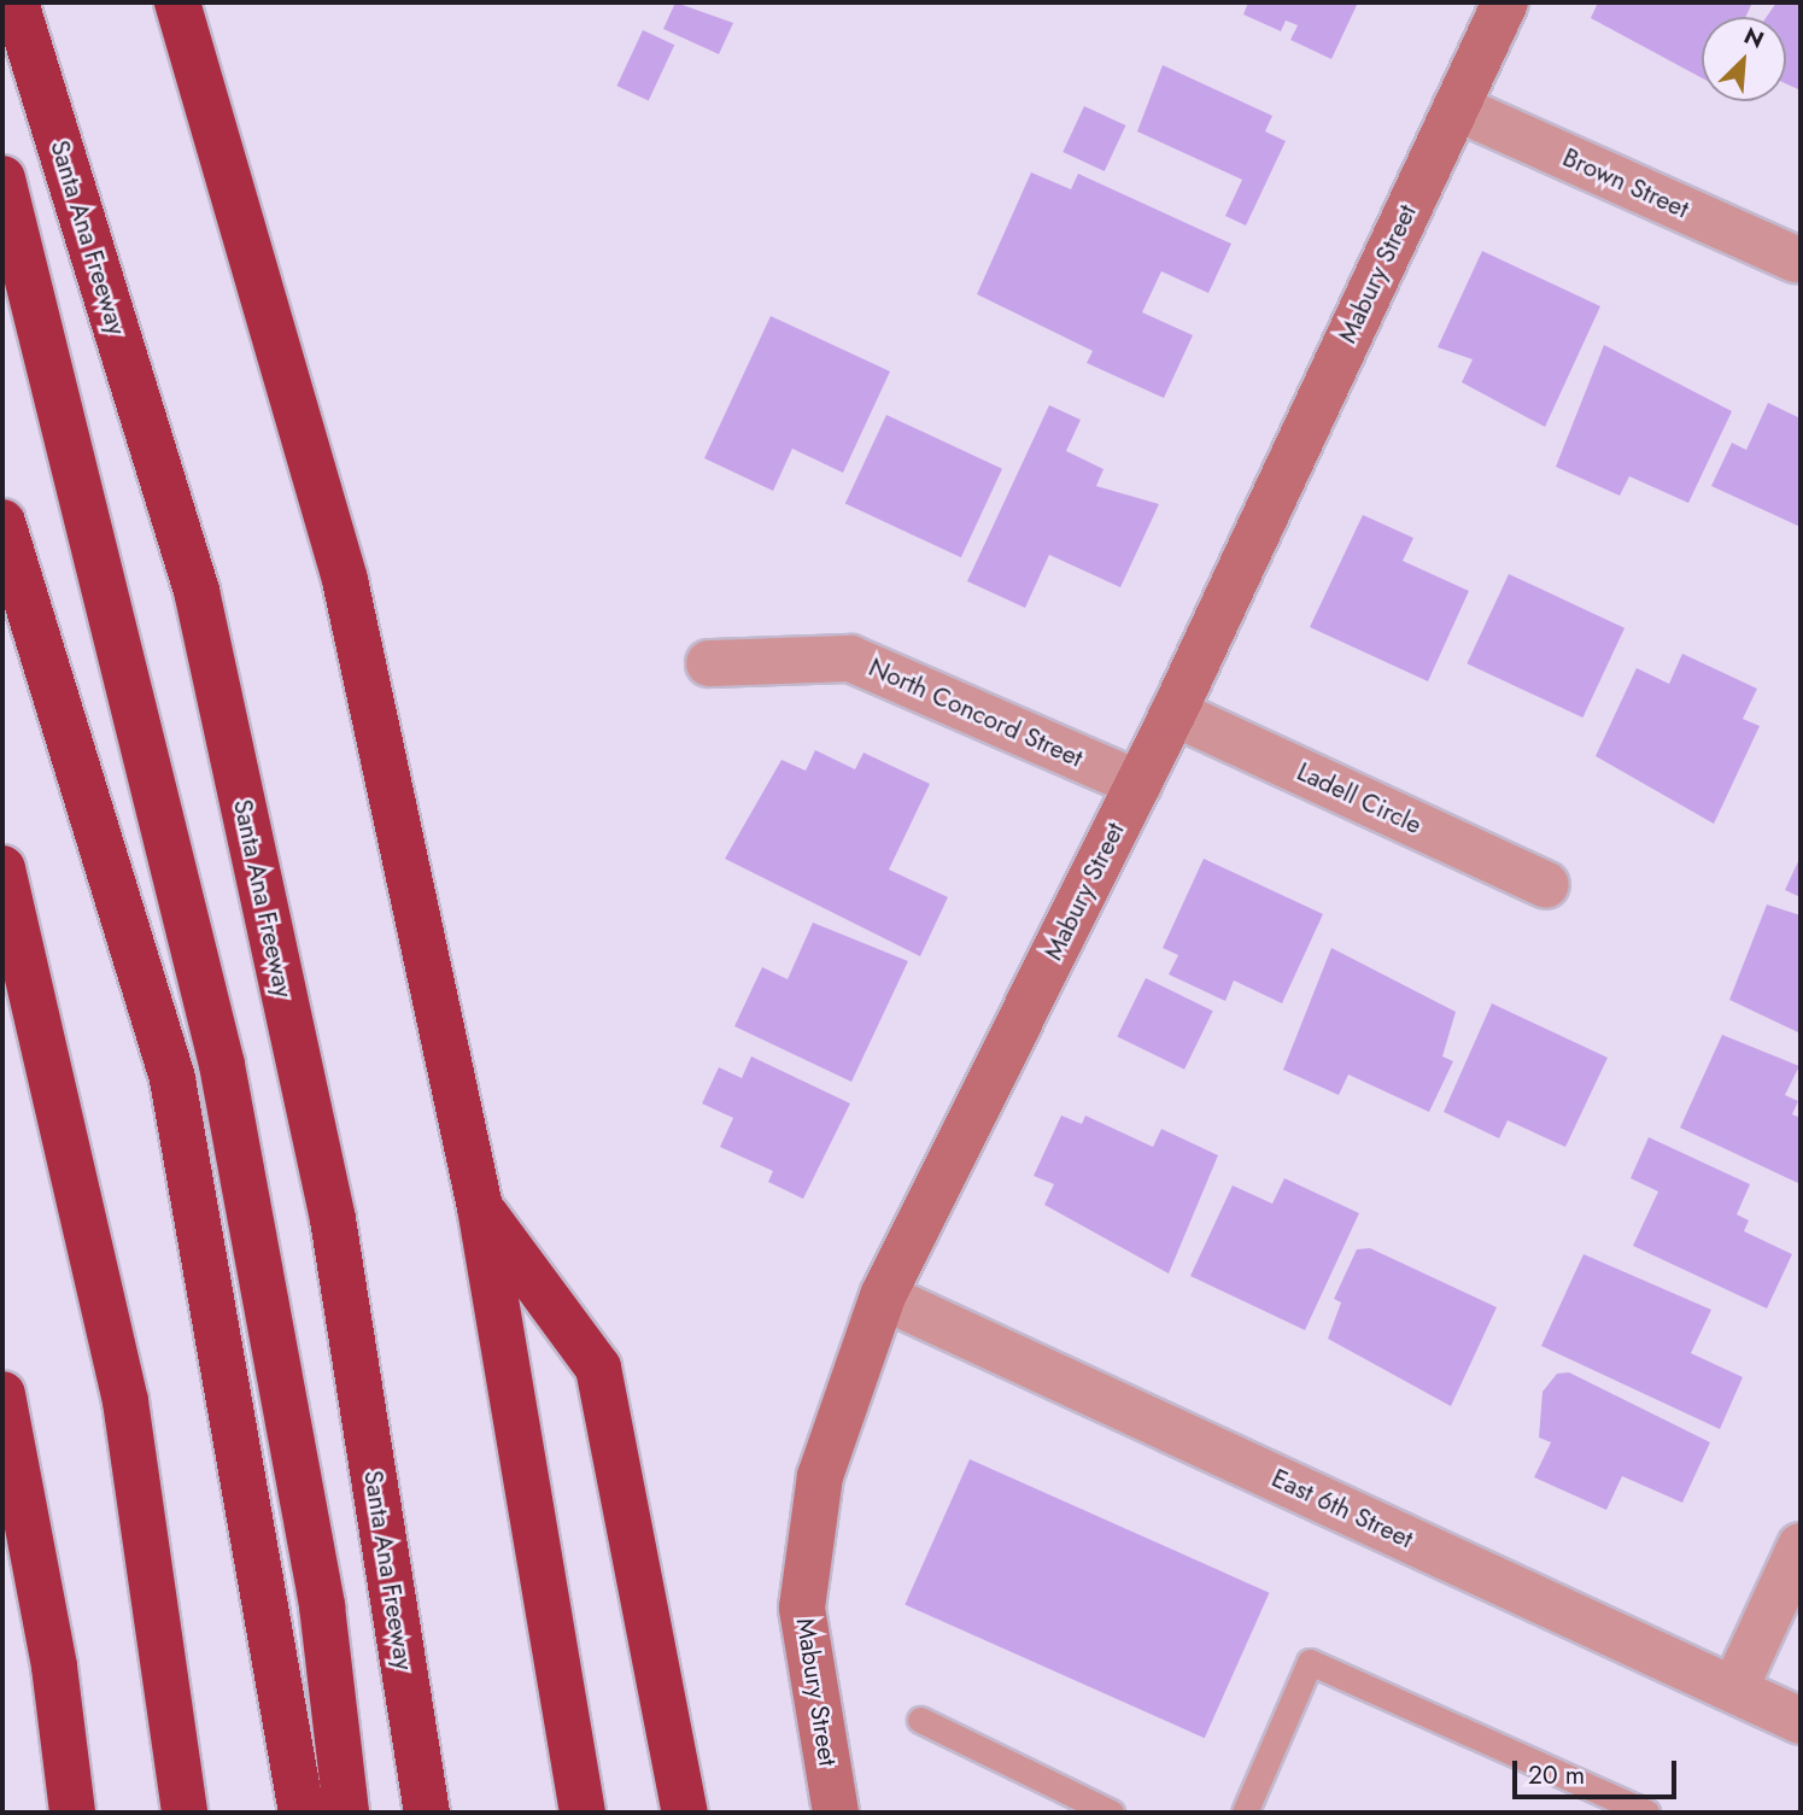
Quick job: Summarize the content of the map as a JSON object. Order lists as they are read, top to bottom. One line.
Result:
{"streets":{"highway":["Santa Ana Freeway"],"street":["Brown Street","Mabury Street","North Concord Street","Ladell Circle","East 6th Street"]},"crossings":[["Brown Street","Mabury Street"],["Mabury Street","North Concord Street"],["Mabury Street","Ladell Circle"],["Mabury Street","East 6th Street"]],"scale_bar":"20 m","north":"top right"}
